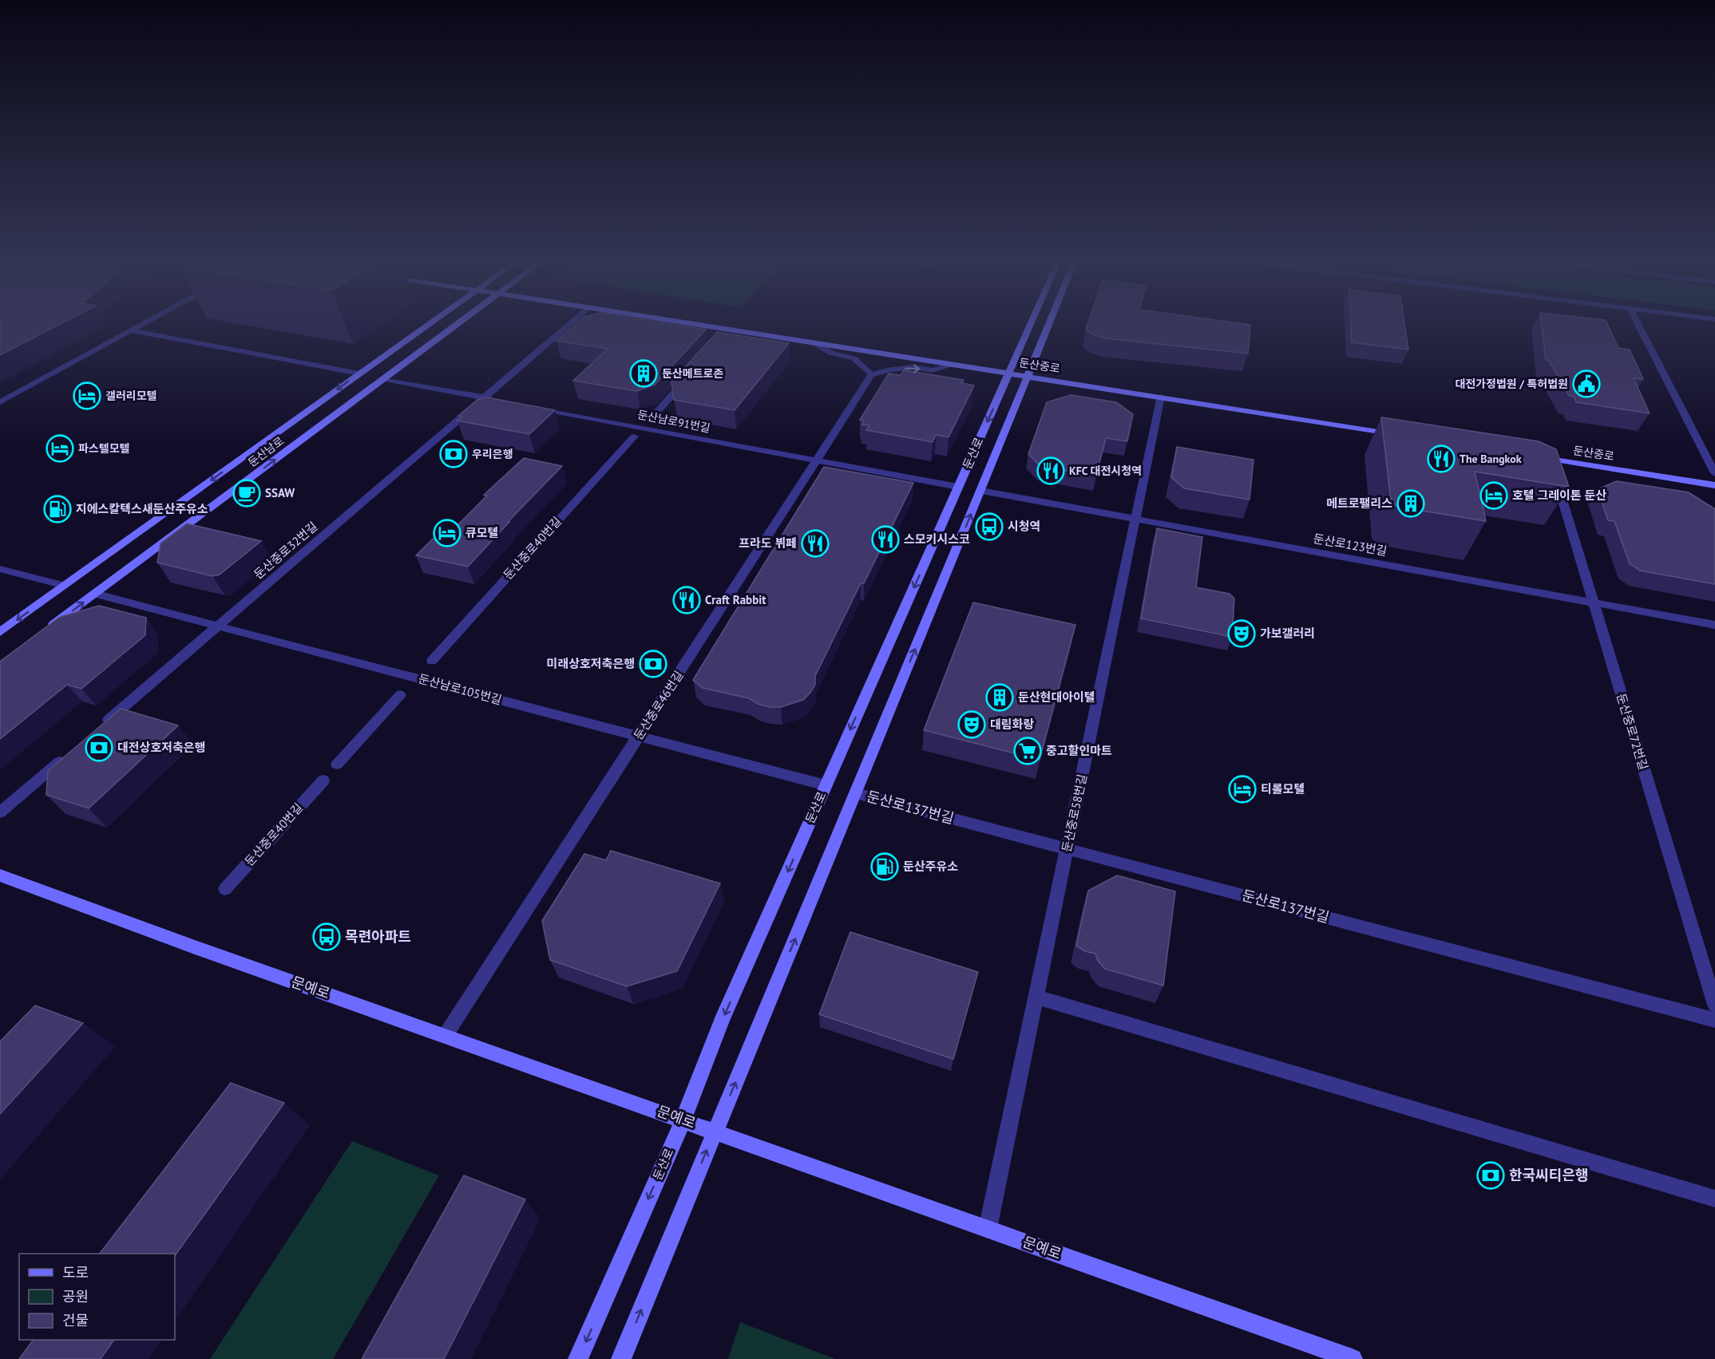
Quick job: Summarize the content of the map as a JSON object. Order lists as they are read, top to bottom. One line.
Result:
{"streets":{"main road":["둔산중로","둔산남로","둔산로","문예로"],"street":["둔산남로91번길","둔산로123번길","둔산중로40번길","둔산중로32번길","둔산남로105번길","둔산중로46번길","둔산중로72번길","둔산로137번길","둔산중로58번길"]},"crossings":[["둔산중로","둔산로"],["둔산중로","둔산중로72번길"],["둔산중로","둔산중로58번길"],["둔산남로91번길","둔산로"],["둔산남로91번길","둔산중로46번길"],["둔산남로","둔산남로105번길"],["둔산로","둔산로123번길"],["둔산로","둔산남로105번길"],["둔산로","둔산로137번길"],["둔산로","문예로"],["둔산로123번길","둔산중로72번길"],["둔산로123번길","둔산중로58번길"],["둔산중로32번길","둔산남로105번길"],["둔산남로105번길","둔산중로46번길"],["둔산중로46번길","문예로"],["둔산로137번길","둔산중로58번길"],["둔산중로58번길","문예로"]],"places":{"building":["둔산메트로존","메트로팰리스","둔산현대아이텔"],"public building":["대전가정법원 / 특허법원"],"hotel":["갤러리모텔","파스텔모텔","호텔 그레이톤 둔산","큐모텔","티롤모텔"],"bank":["우리은행","미래상호저축은행","대전상호저축은행","한국씨티은행"],"restaurant":["The Bangkok","KFC 대전시청역","스모키시스코","프라도 뷔페","Craft Rabbit"],"cafe":["SSAW"],"fuel station":["지에스칼텍스새둔산주유소","둔산주유소"],"bus stop":["시청역","목련아파트"],"theatre":["가보갤러리","대림화랑"],"supermarket":["중고할인마트"]},"legend":["도로","공원","건물"]}
